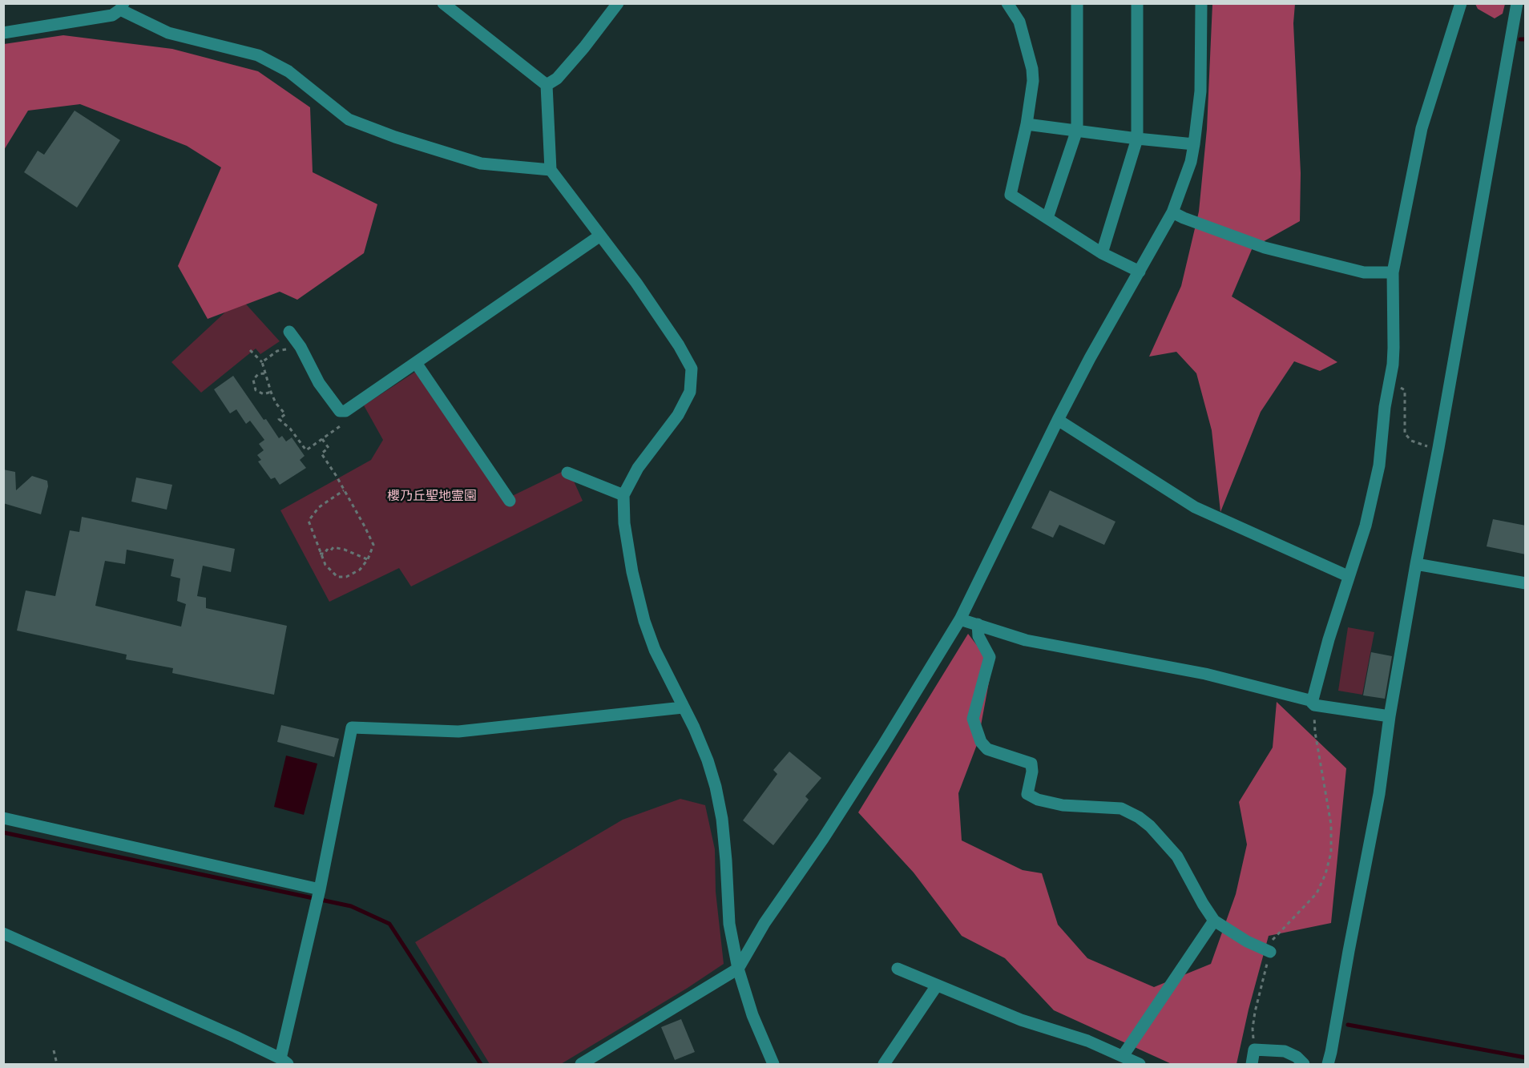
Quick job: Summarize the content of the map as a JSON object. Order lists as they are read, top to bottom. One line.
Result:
{"parks":["櫻乃丘聖地霊園"]}
